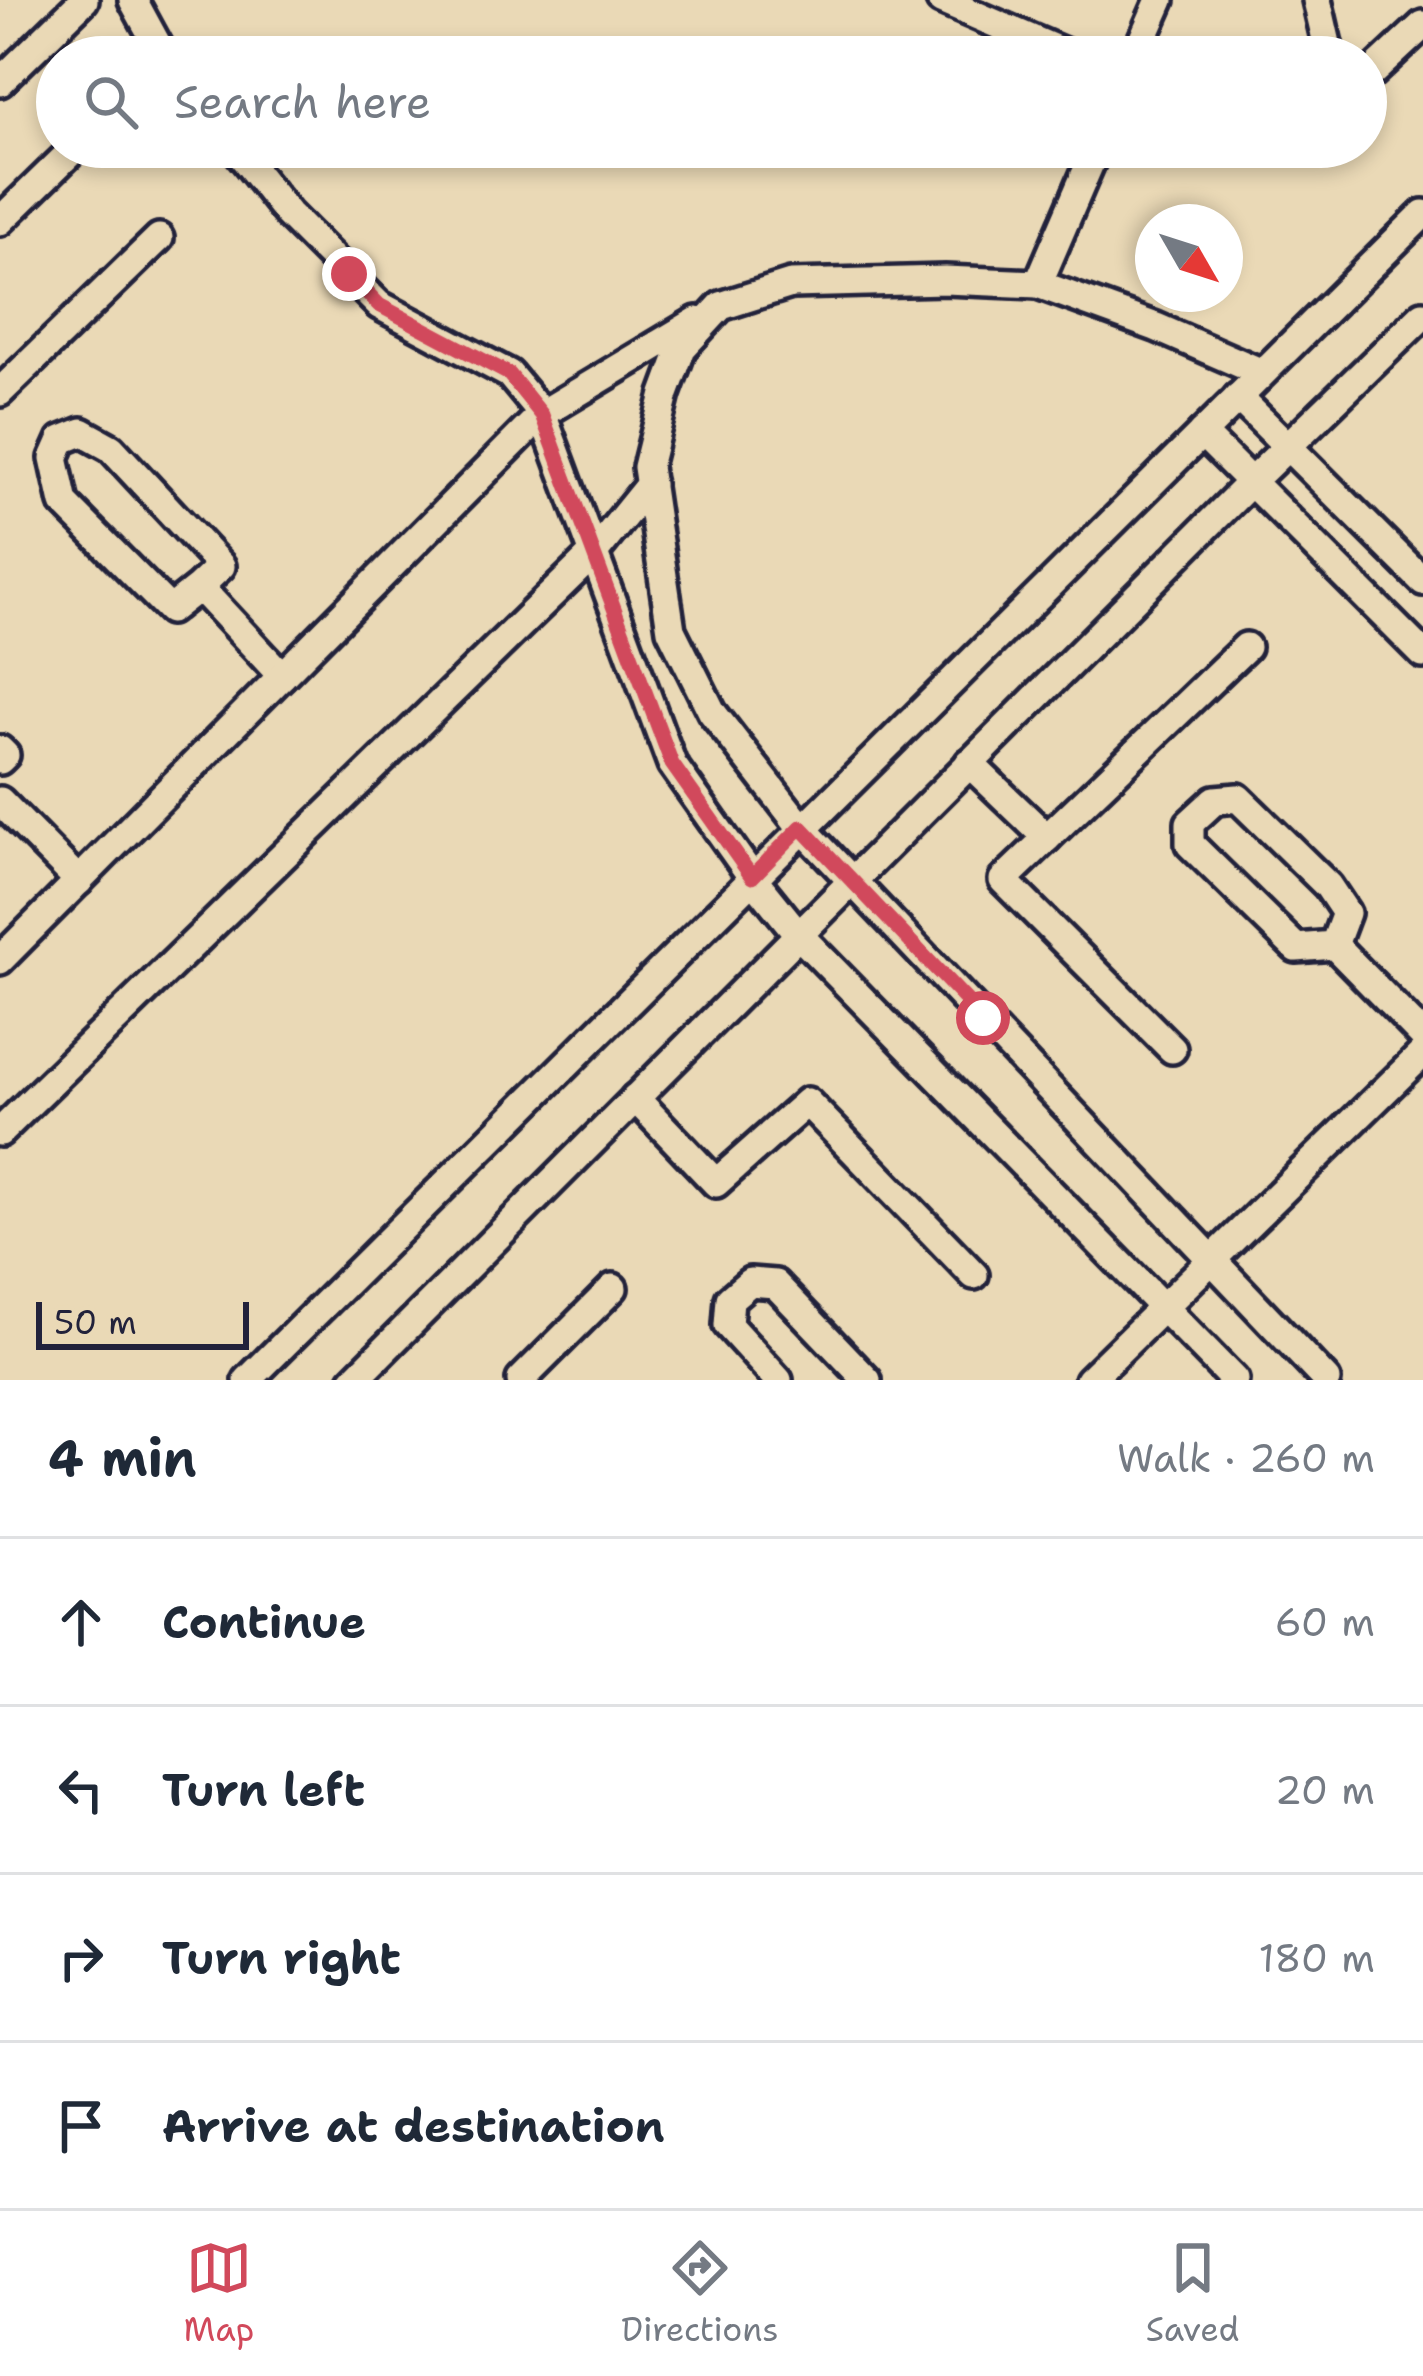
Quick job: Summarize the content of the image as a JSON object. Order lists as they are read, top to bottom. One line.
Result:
{"scale_bar":"50 m","north":"bottom right","page":{"search":"Search here","scale":"50 m","heading":["4 min","Walk · 260 m"],"list":[["Continue","60 m"],["Turn left","20 m"],["Turn right","180 m"],"Arrive at destination"],"nav":["Map","Directions","Saved"]}}
